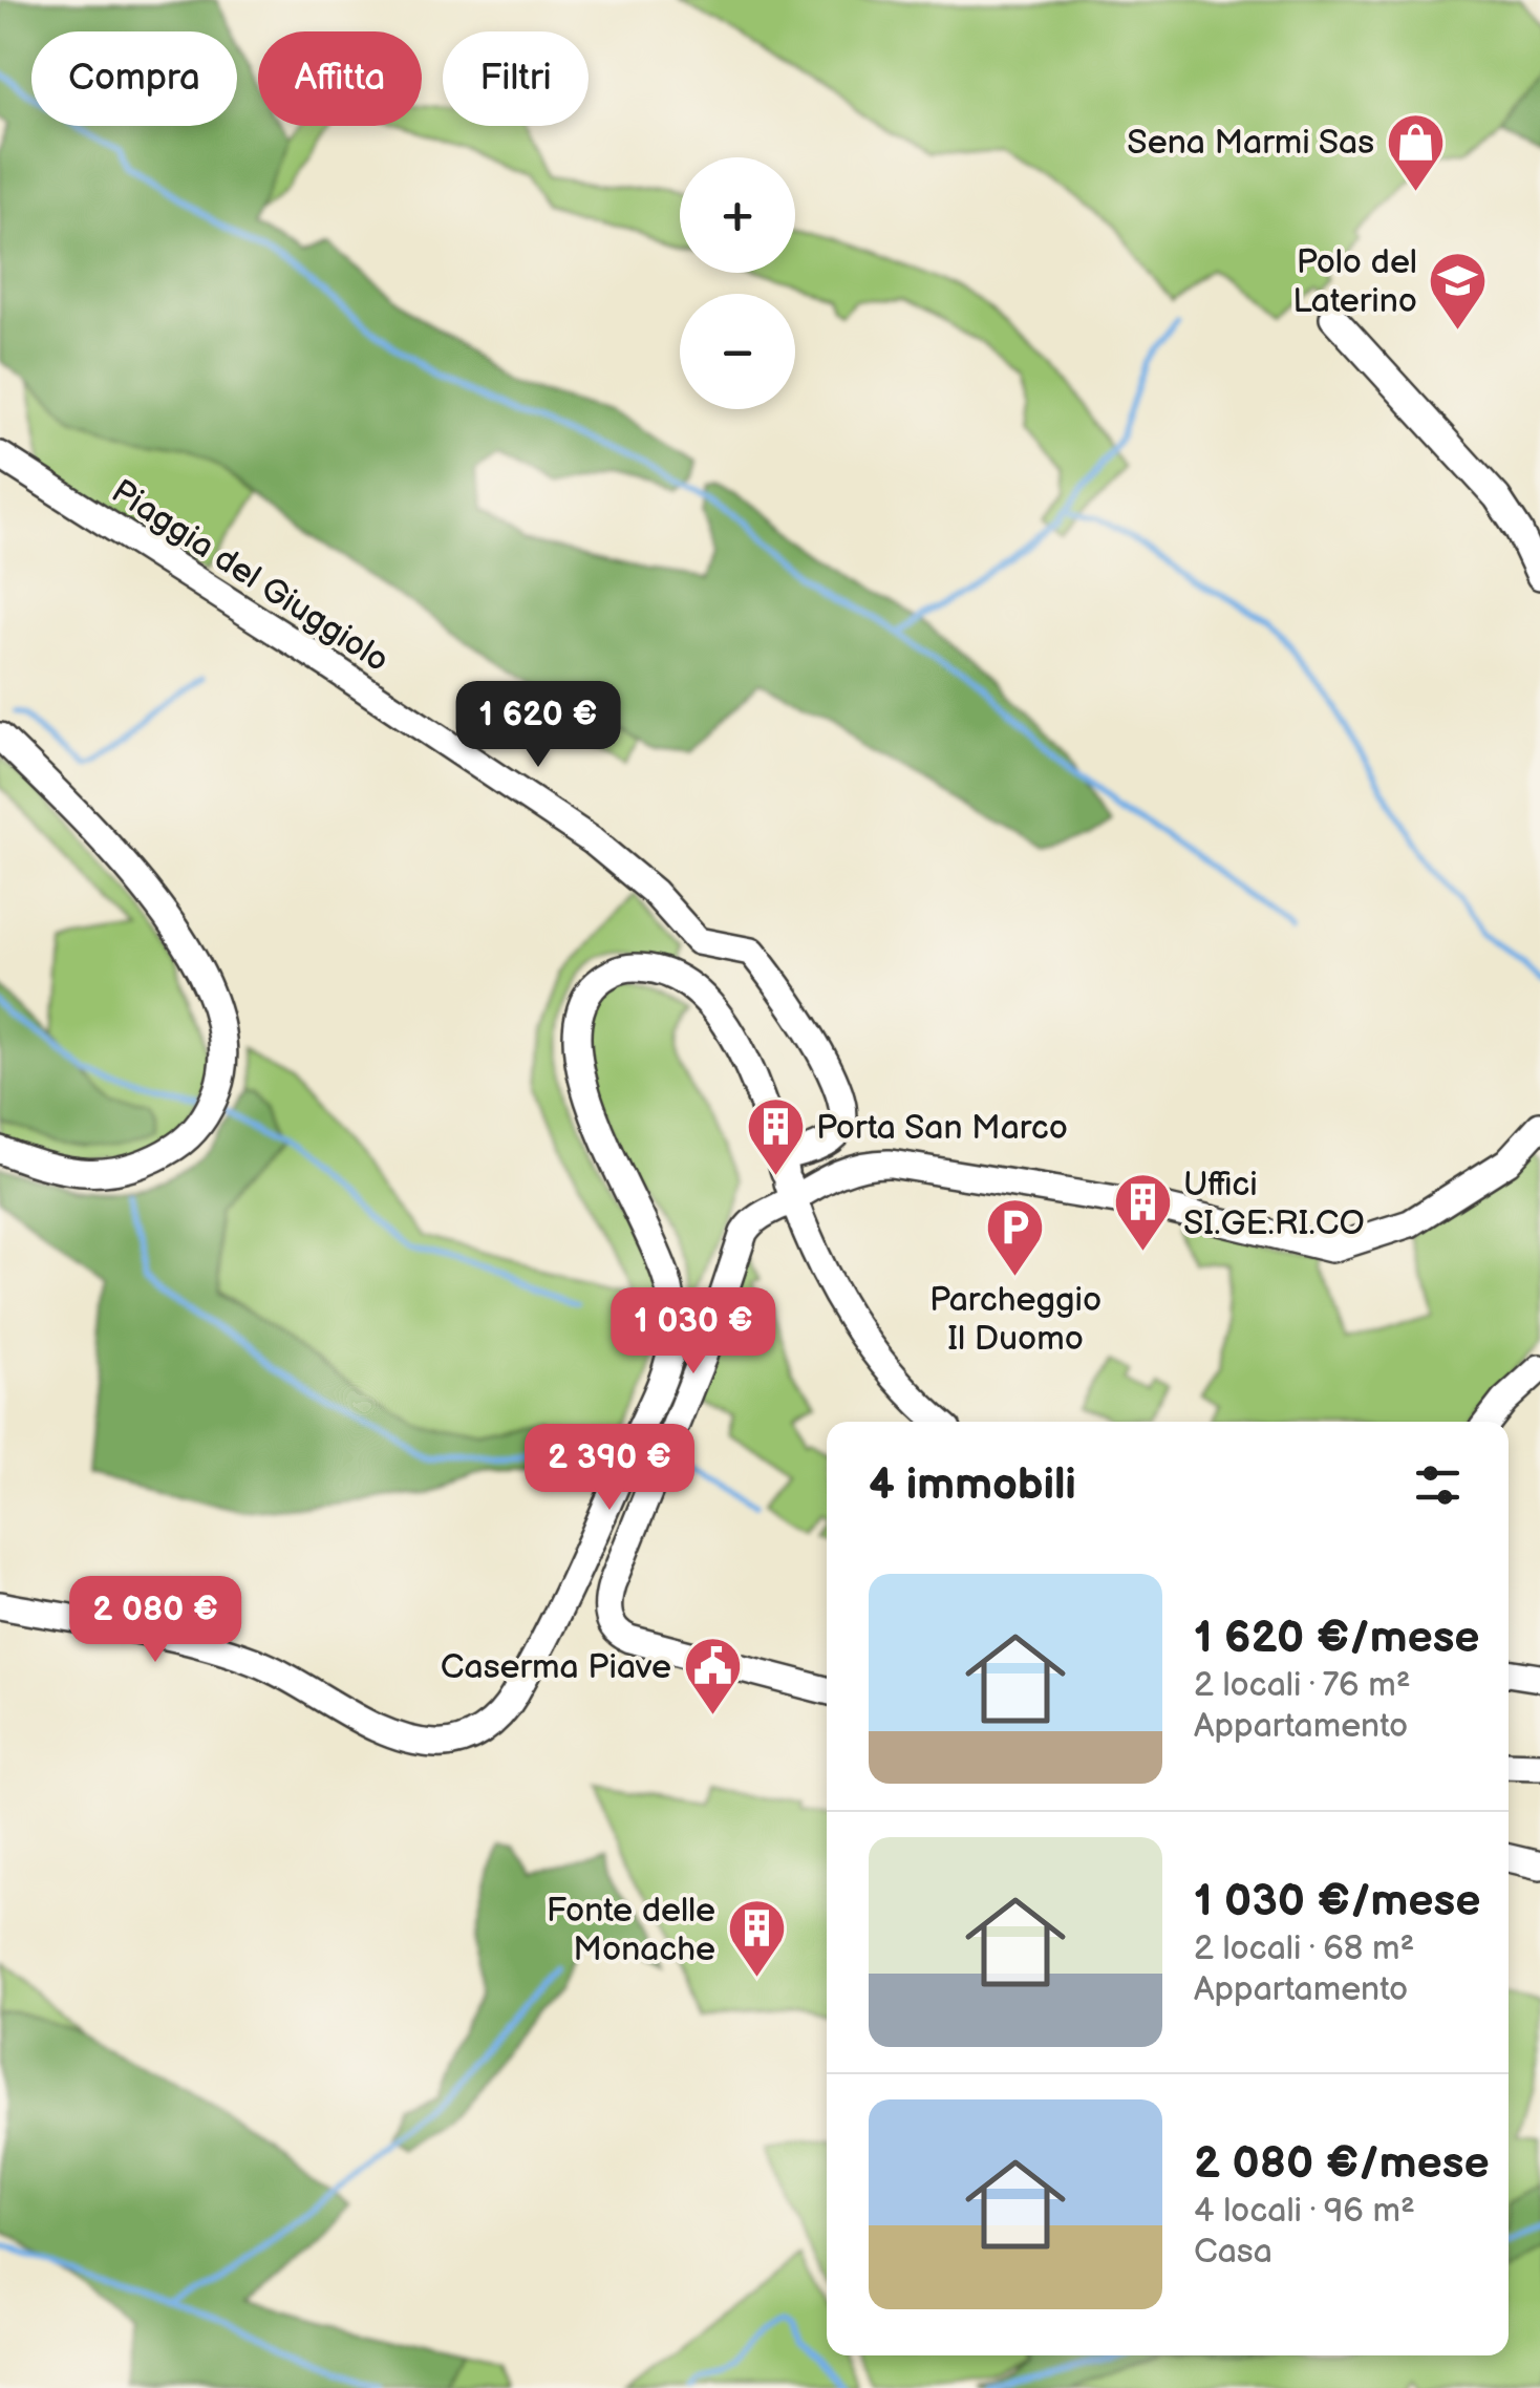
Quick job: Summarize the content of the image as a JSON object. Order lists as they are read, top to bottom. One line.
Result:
{"streets":{"street":["Piaggia del Giuggiolo"]},"places":{"shop":["Sena Marmi Sas"],"school or university":["Polo del Laterino"],"building":["Porta San Marco","Uffici SI.GE.RI.CO","Fonte delle Monache"],"parking":["Parcheggio Il Duomo"],"public building":["Caserma Piave"]},"page":{"chip":["Compra","Affitta","Filtri"],"map_buttons":["+","−"],"price":["1 620 €","1 030 €","2 390 €","2 080 €"],"heading":"4 immobili","list":[{"name":"1 620 €/mese","note":"2 locali · 76 m² · Appartamento"},{"name":"1 030 €/mese","note":"2 locali · 68 m² · Appartamento"},{"name":"2 080 €/mese","note":"4 locali · 96 m² · Casa"}]}}
